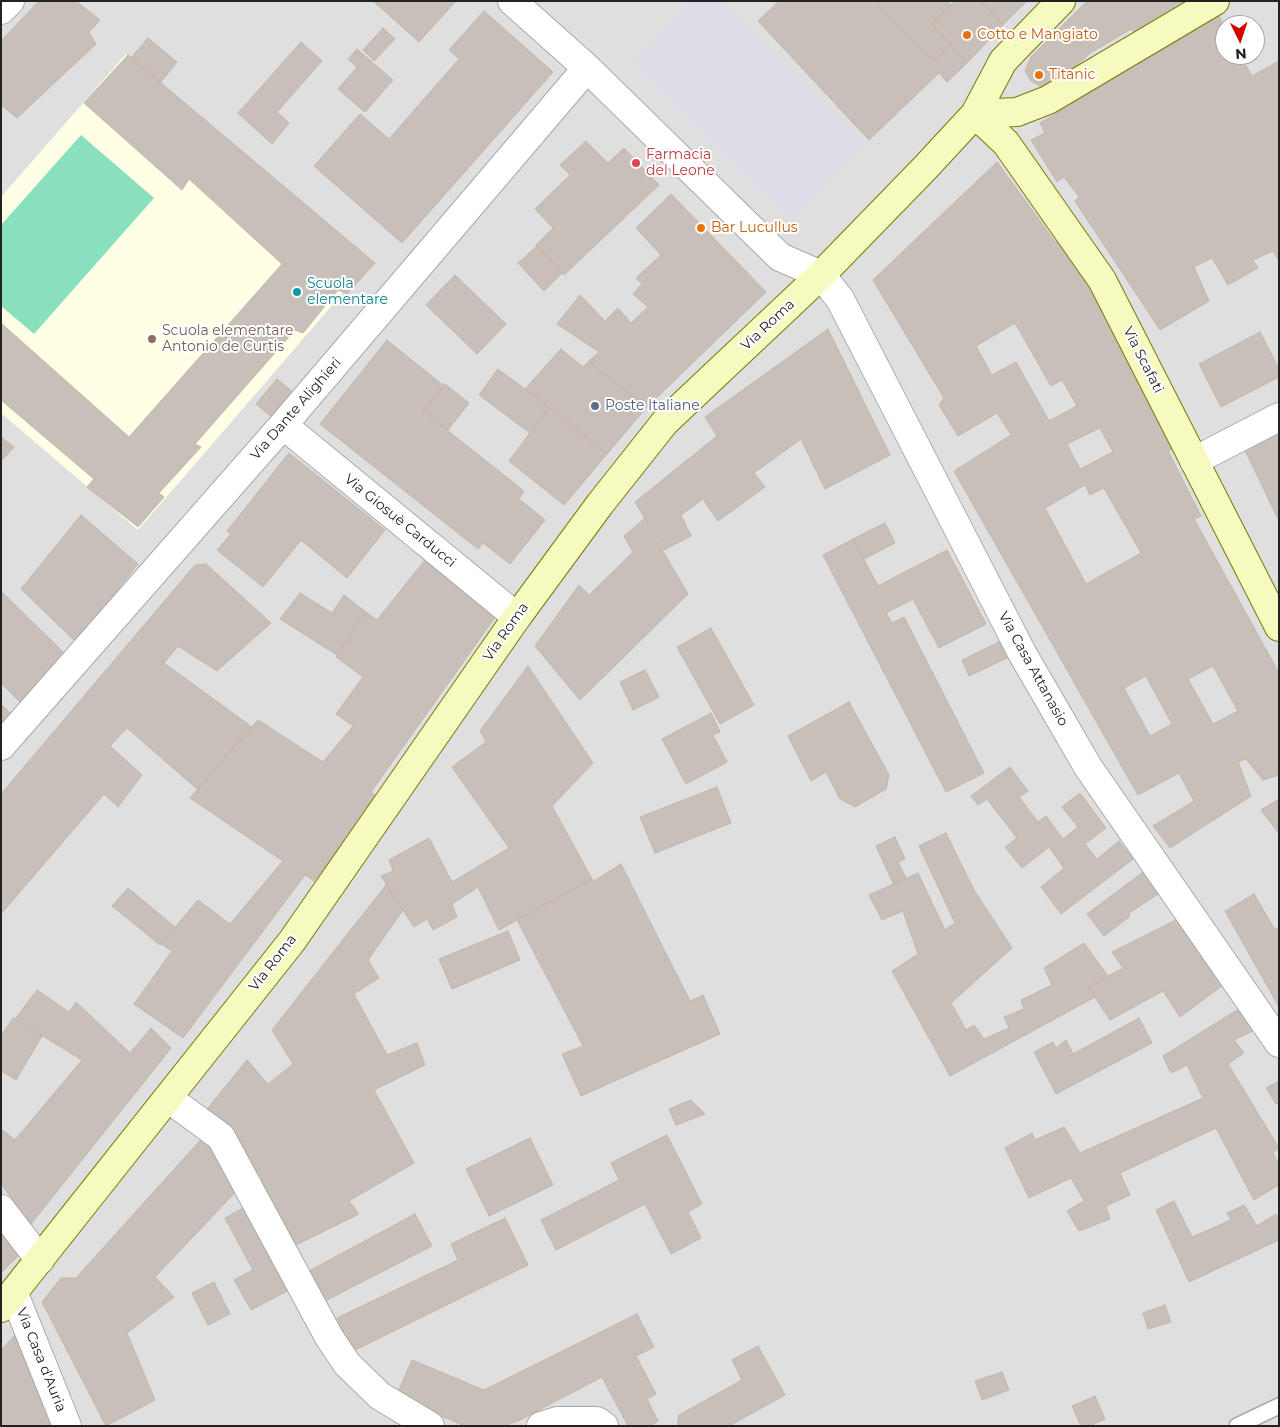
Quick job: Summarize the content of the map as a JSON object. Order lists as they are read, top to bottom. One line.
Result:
{"streets":{"main road":["Via Roma","Via Scafati"],"street":["Via Dante Alighieri","Via Giosuè Carducci","Via Casa Attanasio","Via Casa d'Auria"]},"crossings":[["Via Roma","Via Scafati"],["Via Roma","Via Giosuè Carducci"],["Via Roma","Via Casa Attanasio"],["Via Roma","Via Casa d'Auria"],["Via Dante Alighieri","Via Giosuè Carducci"]],"places":["Cotto e Mangiato","Titanic","Farmacia del Leone","Bar Lucullus","Scuola elementare","Scuola elementare Antonio de Curtis","Poste Italiane"],"north":"bottom"}
